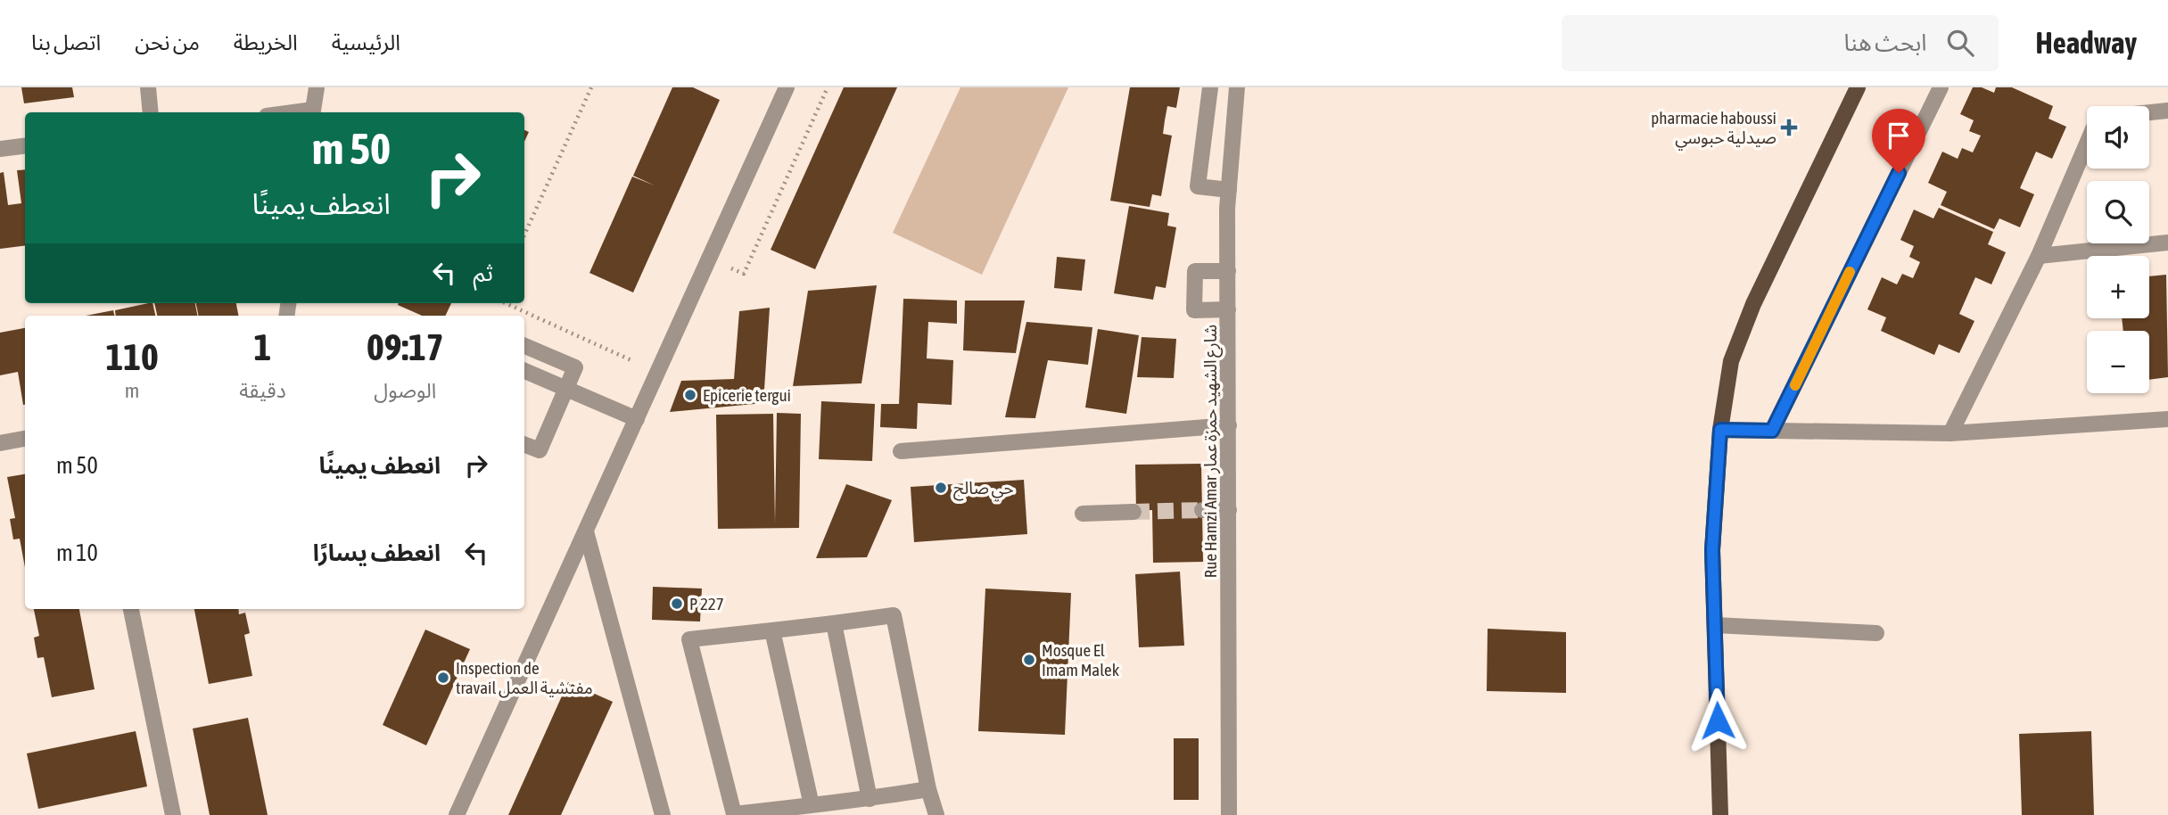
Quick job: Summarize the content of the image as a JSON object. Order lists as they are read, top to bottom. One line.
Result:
{"streets":{"street":["Rue Hamzi Amar شارع الشهيد حمزة عمار"]},"places":{"health":["pharmacie haboussi صيدلية حبوسي"],"other":["Epicerie tergui","حي صالح","P 227","Mosque El Imam Malek","Inspection de travail مفتشية العمل"]},"page":{"header":"Headway","search":"ابحث هنا","nav":["الرئيسية","الخريطة","من نحن","اتصل بنا"],"map_buttons":["+","−"],"turn":["50 m","انعطف يمينًا"],"then":"ثم","eta":["09:17","الوصول","1","دقيقة","110","m"],"list":[{"name":"انعطف يمينًا","value":"50 m"},{"name":"انعطف يسارًا","value":"10 m"}]}}
